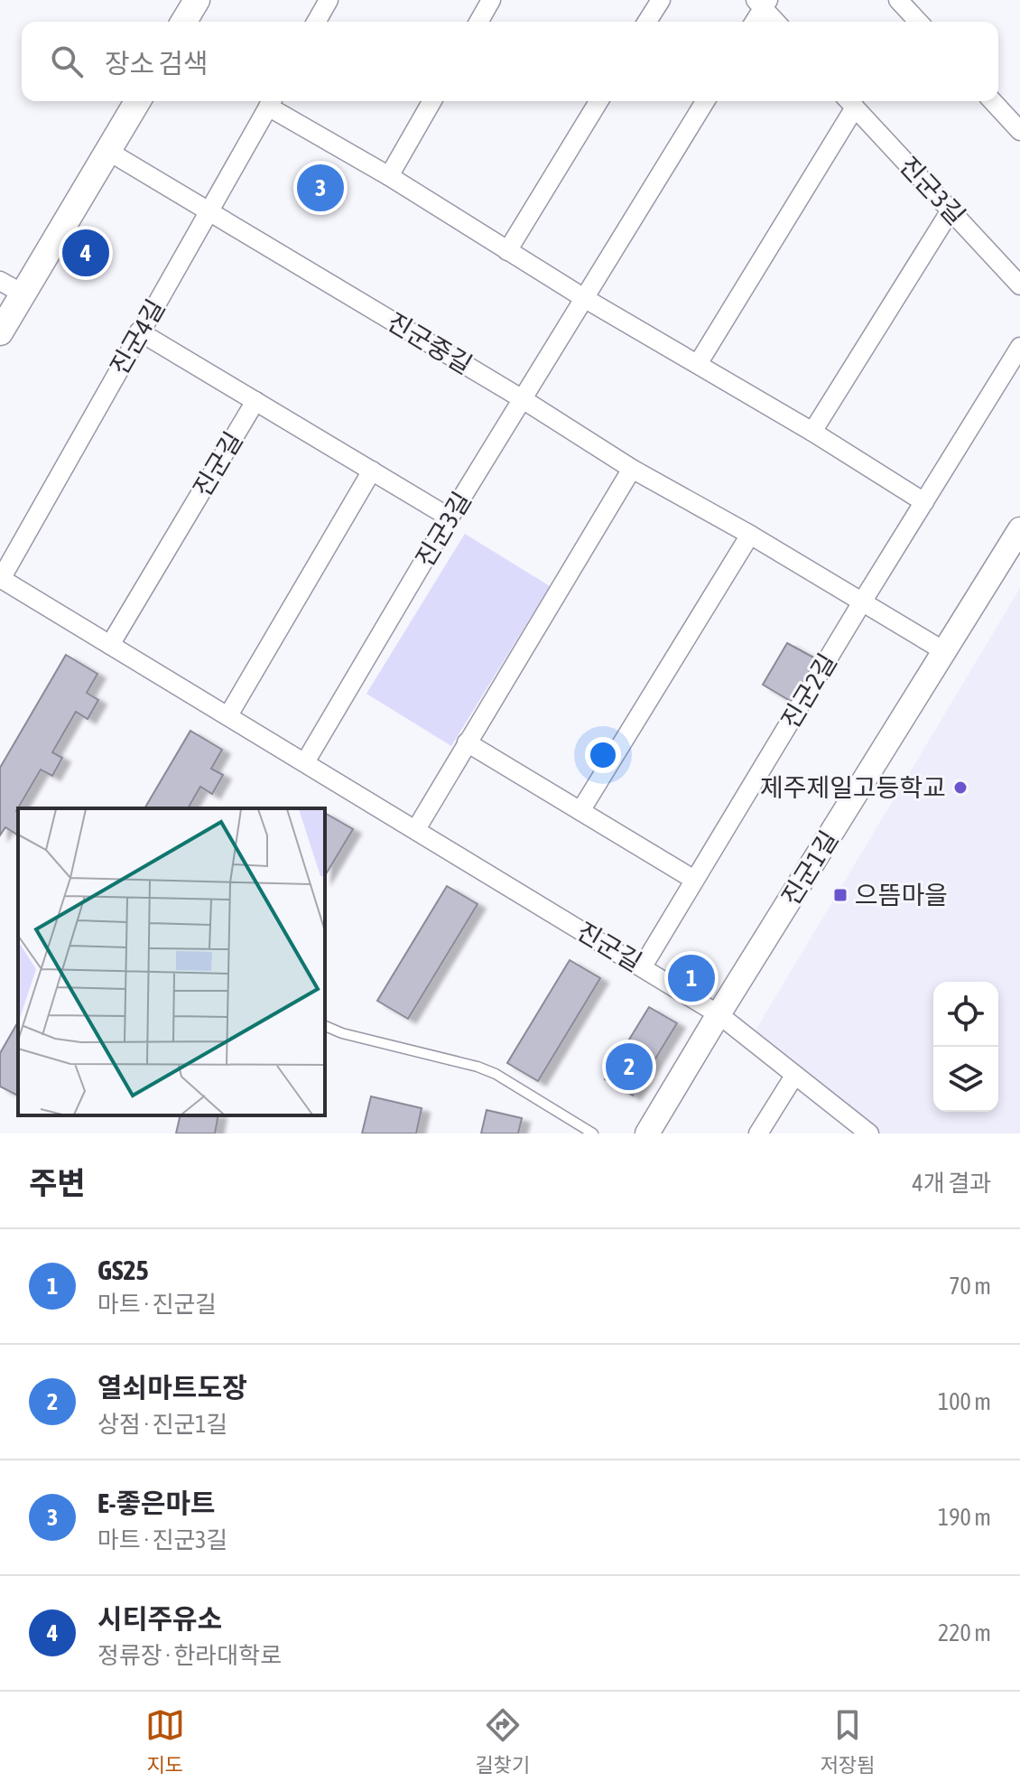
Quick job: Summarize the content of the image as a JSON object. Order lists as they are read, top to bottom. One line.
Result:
{"streets":{"street":["진군3길","진군4길","진군중길","진군길","진군2길","진군1길"]},"crossings":[["진군3길","진군중길"],["진군3길","진군길"],["진군4길","진군중길"],["진군4길","진군길"],["진군중길","진군2길"],["진군중길","진군1길"],["진군길","진군2길"],["진군길","진군1길"]],"places":{"other":["제주제일고등학교"],"transit":["으뜸마을"]},"page":{"search":"장소 검색","pins":["3","4","1","2"],"heading":["주변","4개 결과"],"list":[{"mark":"1","name":"GS25","note":"마트 · 진군길","value":"70 m"},{"mark":"2","name":"열쇠마트도장","note":"상점 · 진군1길","value":"100 m"},{"mark":"3","name":"E-좋은마트","note":"마트 · 진군3길","value":"190 m"},{"mark":"4","name":"시티주유소","note":"정류장 · 한라대학로","value":"220 m"}],"nav":["지도","길찾기","저장됨"]}}
